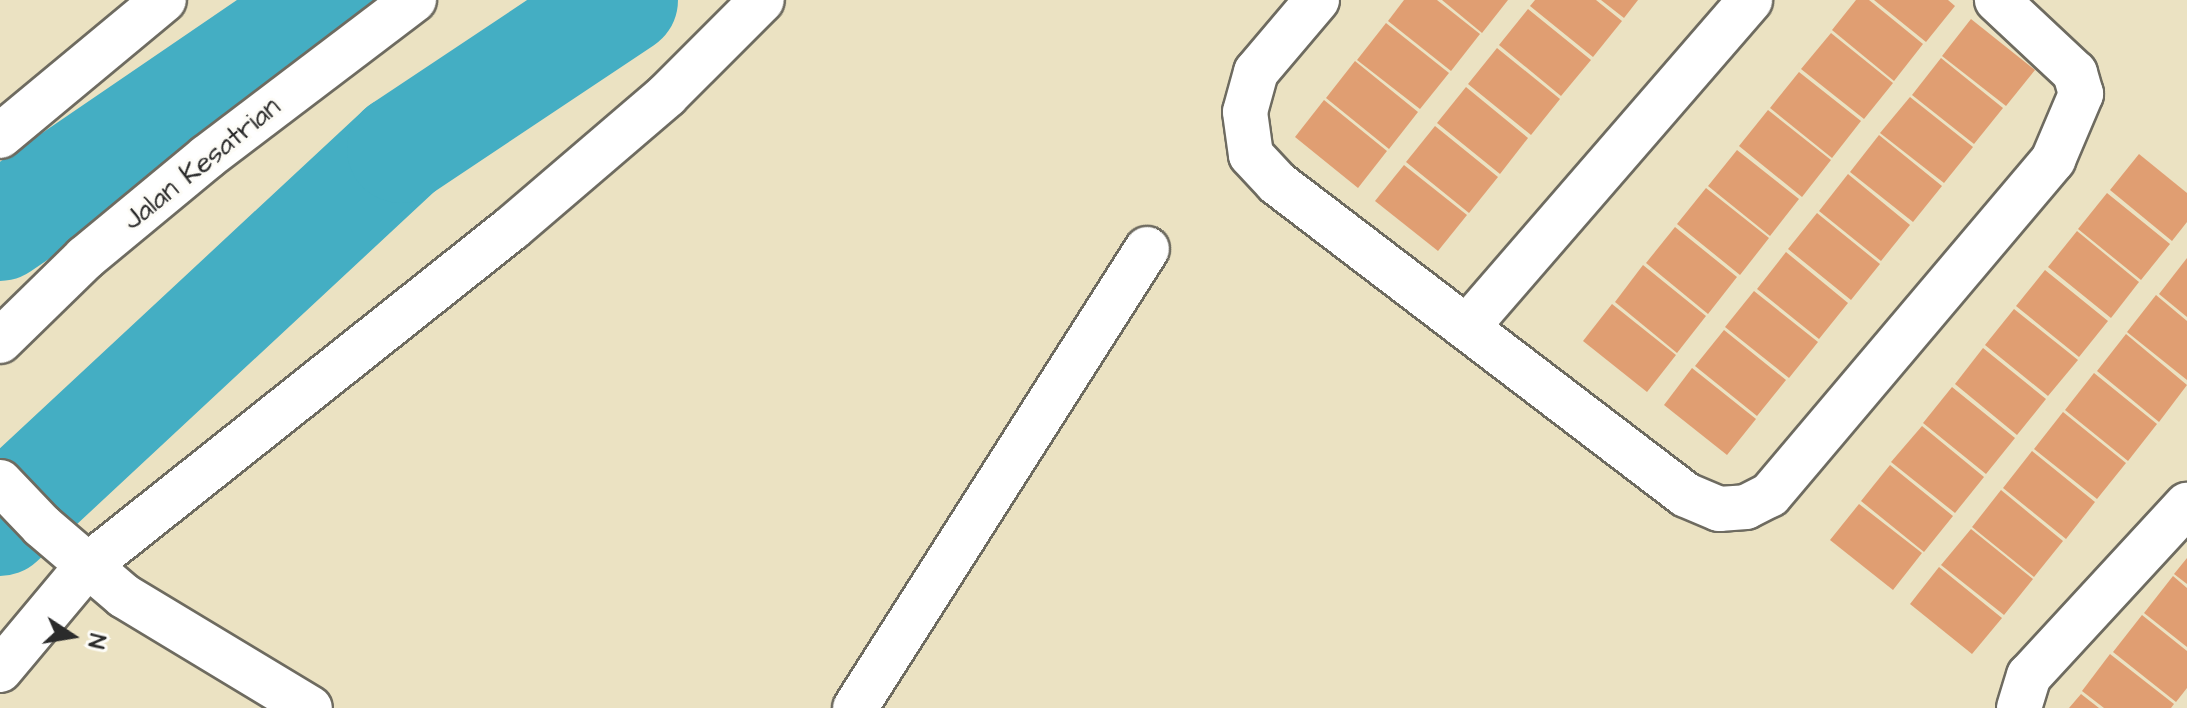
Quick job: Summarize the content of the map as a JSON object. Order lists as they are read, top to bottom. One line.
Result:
{"streets":{"street":["Jalan Kesatrian"]},"north":"right"}
